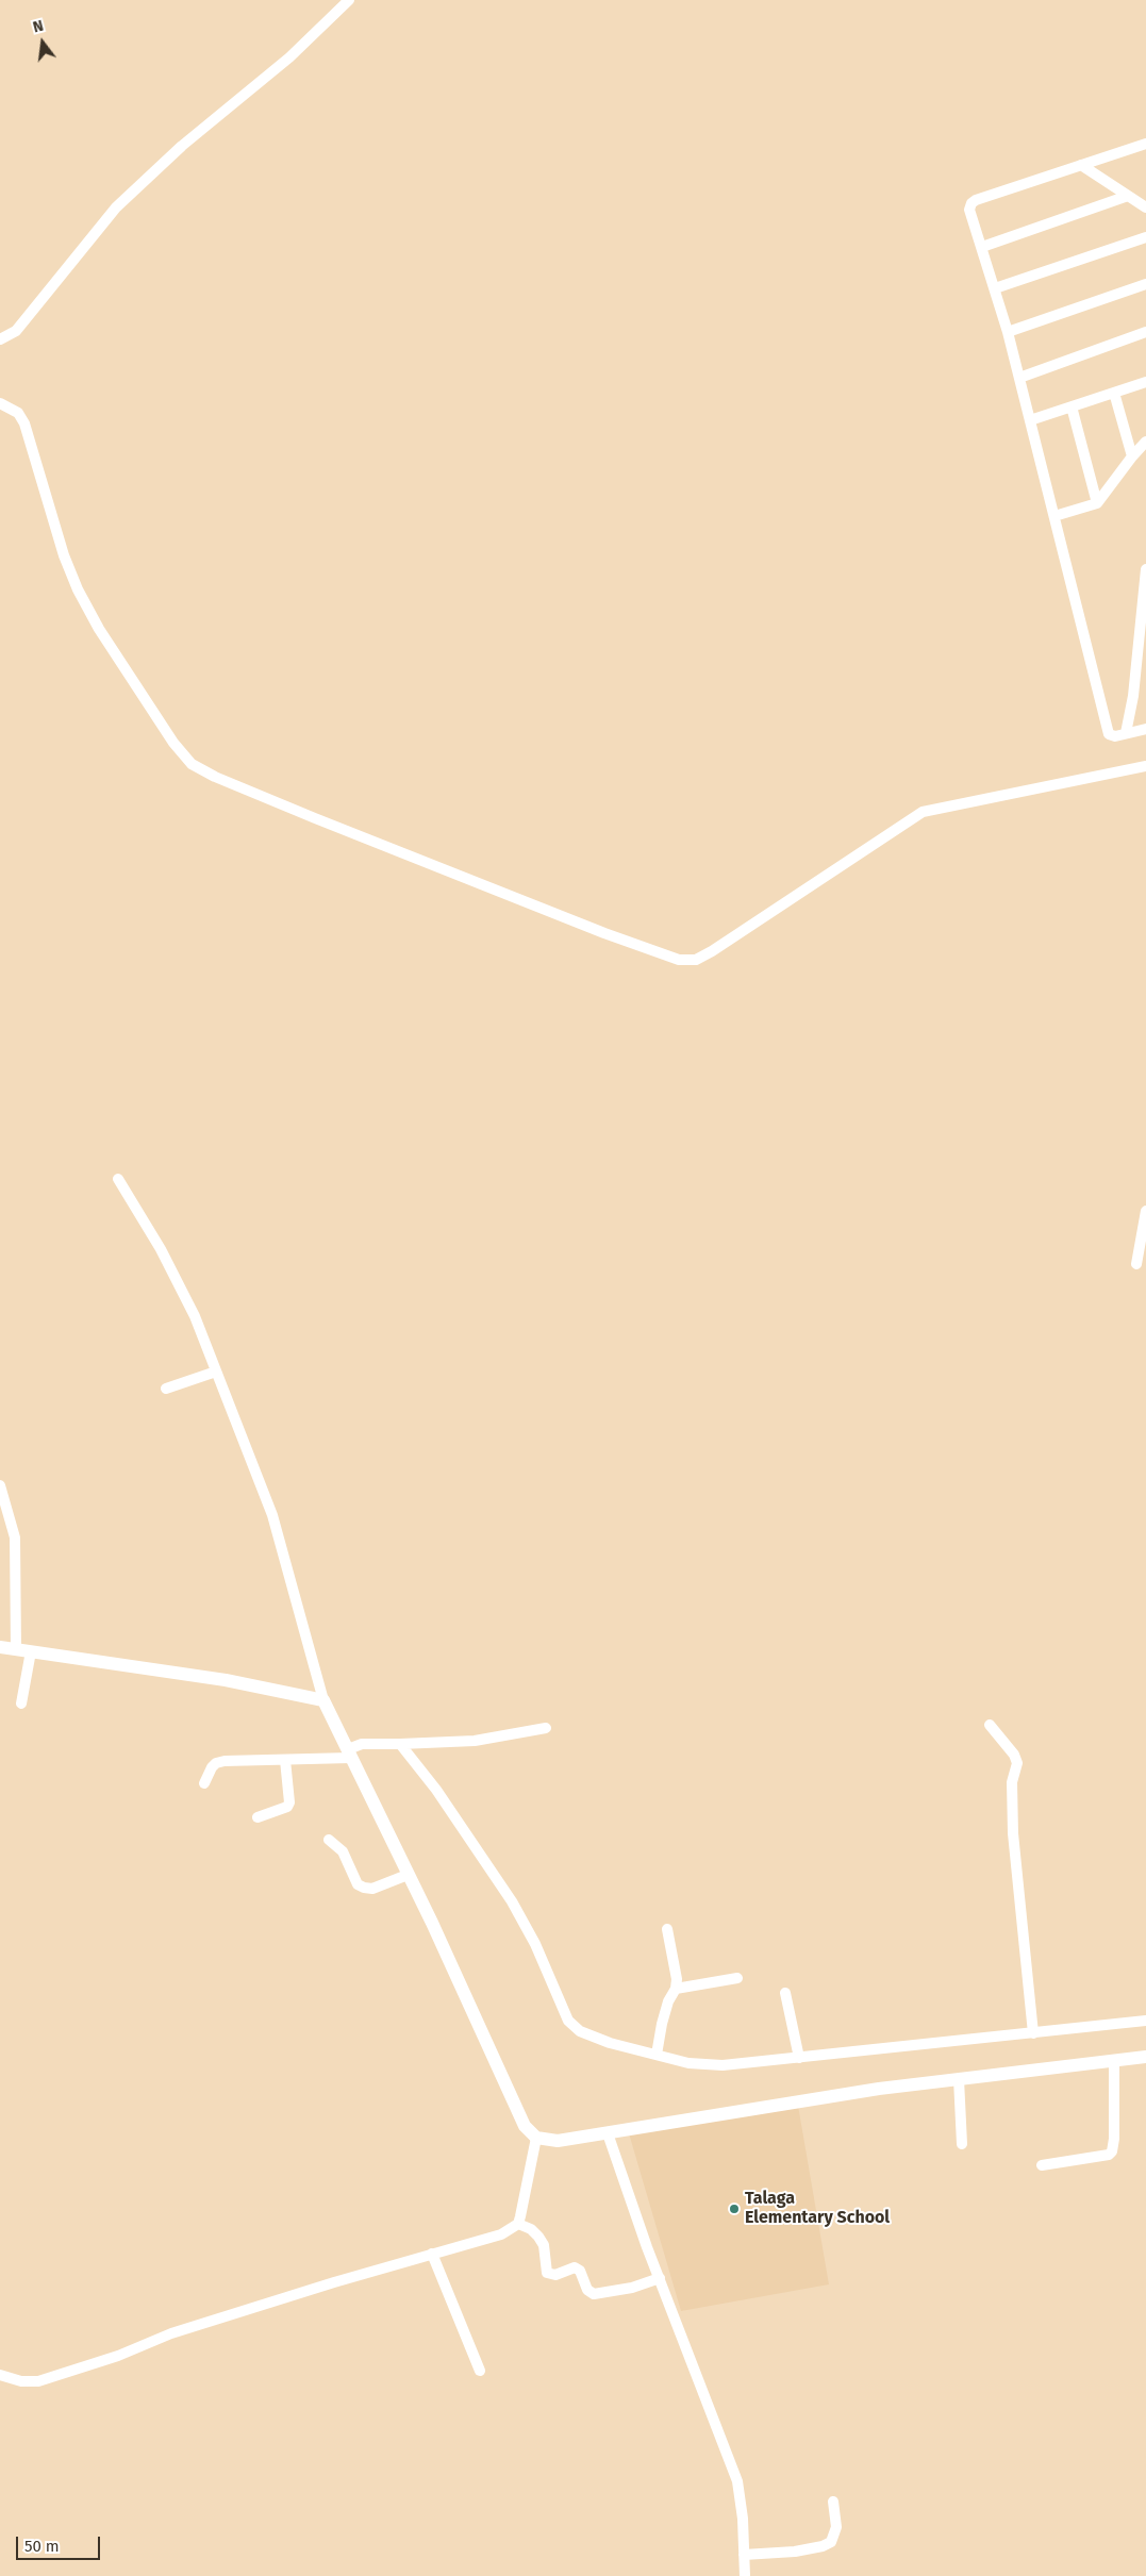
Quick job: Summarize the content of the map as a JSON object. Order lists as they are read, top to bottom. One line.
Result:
{"places":["Talaga Elementary School"],"scale_bar":"50 m","north":"top"}
